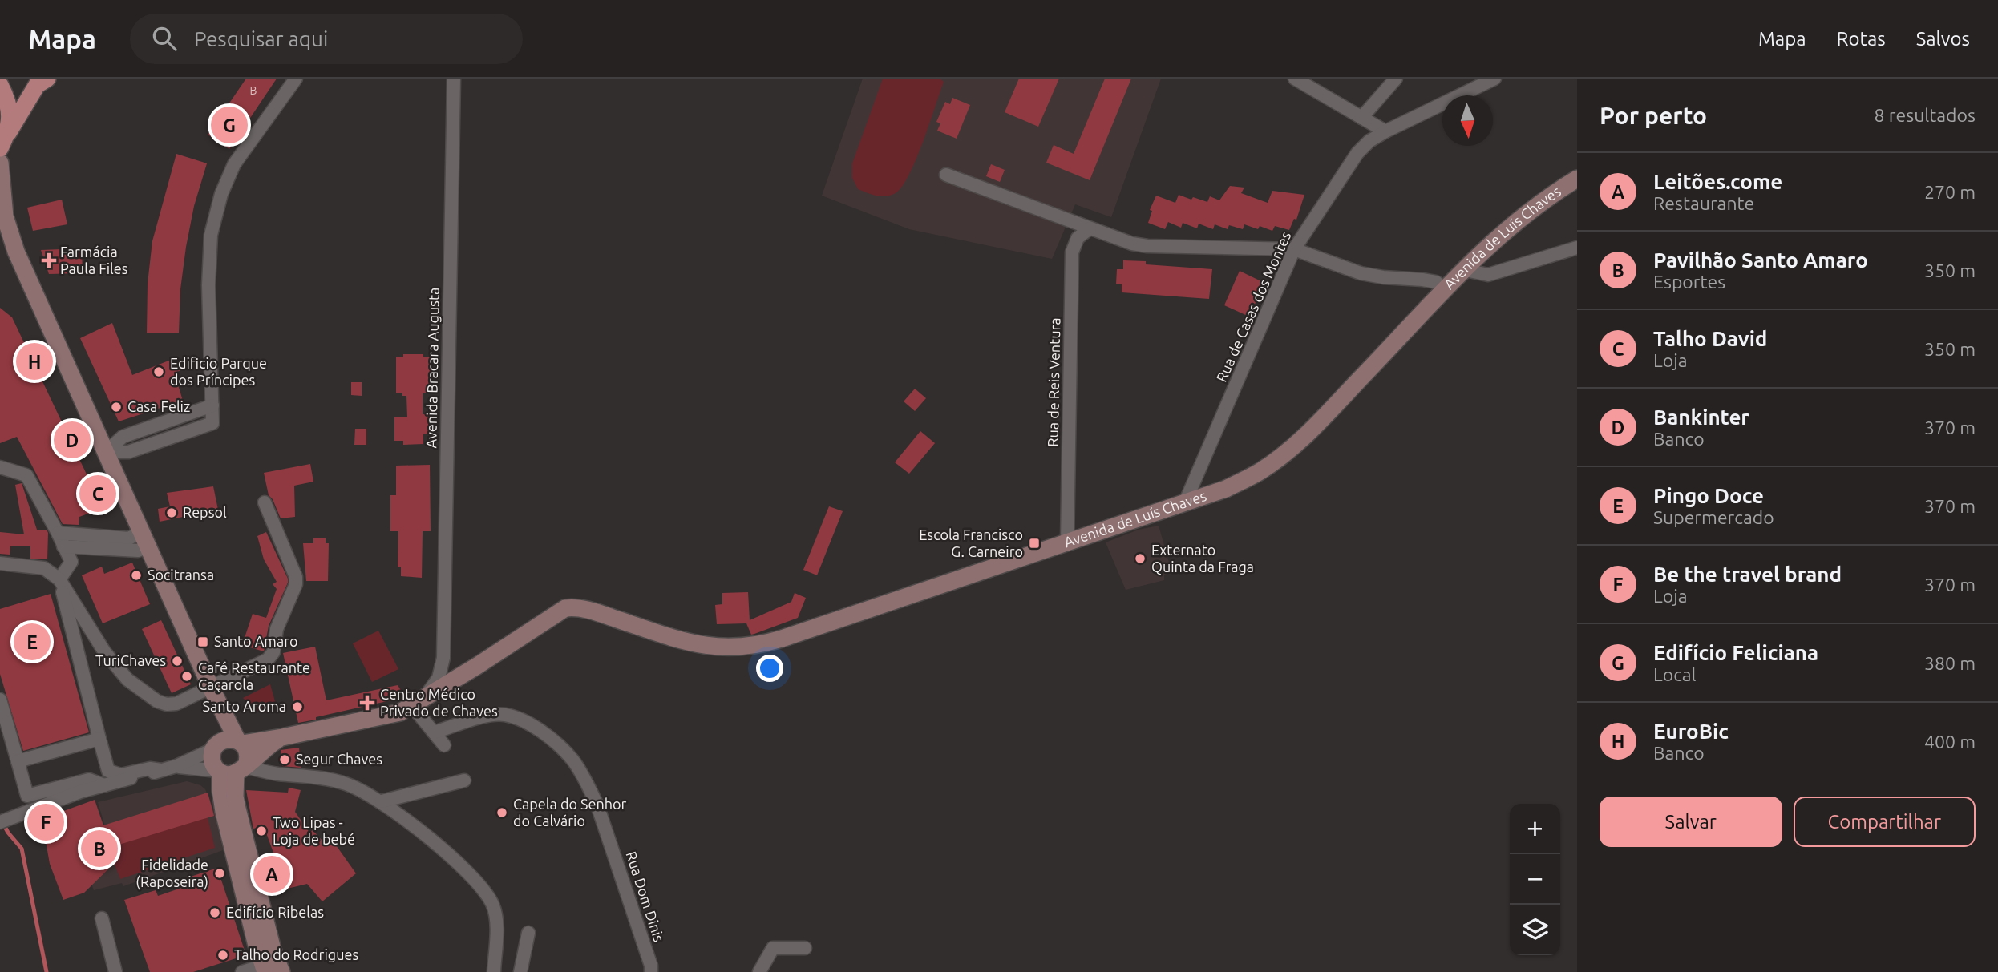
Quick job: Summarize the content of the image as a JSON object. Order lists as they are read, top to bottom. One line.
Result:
{"streets":{"main road":["Avenida de Luís Chaves"],"street":["Rua de Casas dos Montes","Avenida Bracara Augusta","Rua de Reis Ventura","Rua Dom Dinis"]},"crossings":[["Avenida de Luís Chaves","Rua de Casas dos Montes"],["Avenida de Luís Chaves","Avenida Bracara Augusta"],["Avenida de Luís Chaves","Rua de Reis Ventura"]],"places":{"health":["Farmácia Paula Files","Centro Médico Privado de Chaves"],"other":["Edificio Parque dos Príncipes","Casa Feliz","Repsol","Externato Quinta da Fraga","Socitransa","TuriChaves","Café Restaurante Caçarola","Santo Aroma","Segur Chaves","Capela do Senhor do Calvário","Two Lipas - Loja de bebé","Fidelidade (Raposeira)","Edifício Ribelas","Talho do Rodrigues"],"transit":["Escola Francisco G. Carneiro","Santo Amaro"]},"house_numbers":["B"],"north":"bottom","page":{"header":"Mapa","search":"Pesquisar aqui","nav":["Mapa","Rotas","Salvos"],"heading":["Por perto","8 resultados"],"pins":["G","H","D","C","E","F","B","A"],"list":[{"mark":"A","name":"Leitões.come","note":"Restaurante","value":"270 m"},{"mark":"B","name":"Pavilhão Santo Amaro","note":"Esportes","value":"350 m"},{"mark":"C","name":"Talho David","note":"Loja","value":"350 m"},{"mark":"D","name":"Bankinter","note":"Banco","value":"370 m"},{"mark":"E","name":"Pingo Doce","note":"Supermercado","value":"370 m"},{"mark":"F","name":"Be the travel brand","note":"Loja","value":"370 m"},{"mark":"G","name":"Edifício Feliciana","note":"Local","value":"380 m"},{"mark":"H","name":"EuroBic","note":"Banco","value":"400 m"}],"buttons":["Salvar","Compartilhar"],"map_buttons":["+","−"]}}
